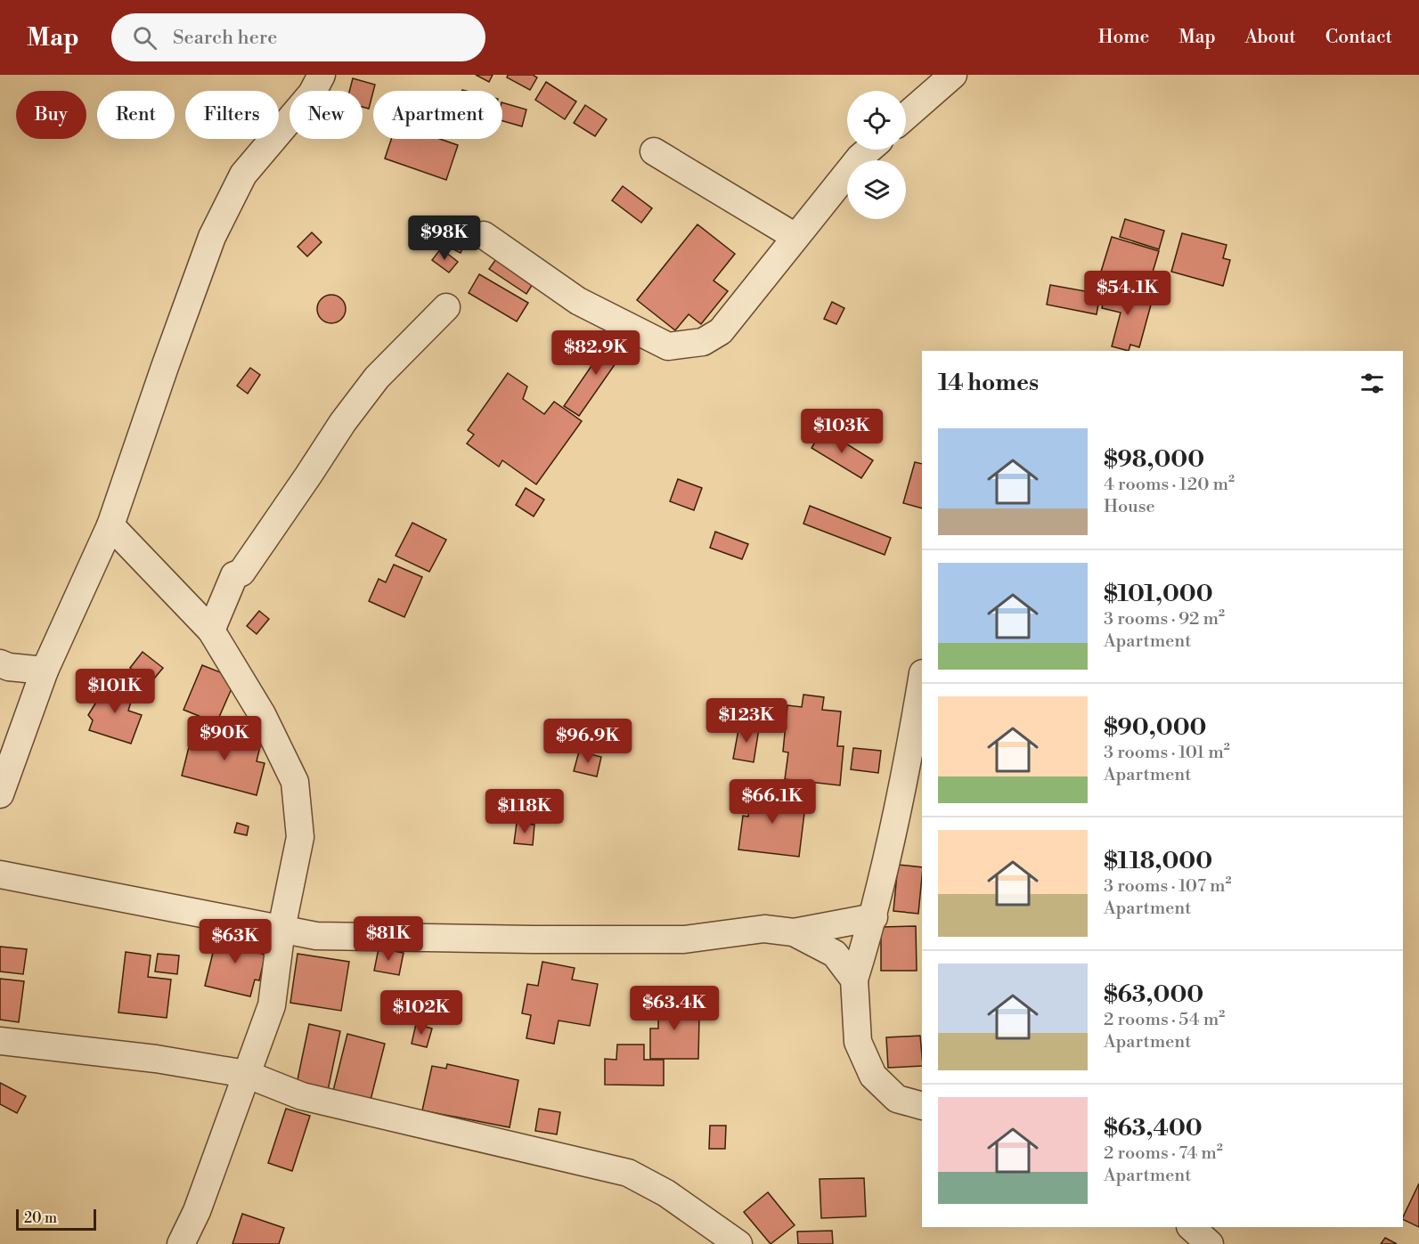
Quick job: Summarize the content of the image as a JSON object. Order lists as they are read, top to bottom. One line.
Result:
{"scale_bar":"20 m","page":{"header":"Map","search":"Search here","nav":["Home","Map","About","Contact"],"chip":["Buy","Rent","Filters","New","Apartment"],"price":["$98K","$54.1K","$82.9K","$103K","$101K","$123K","$90K","$96.9K","$66.1K","$118K","$81K","$63K","$63.4K","$102K"],"heading":"14 homes","list":[{"name":"$98,000","note":"4 rooms · 120 m² · House"},{"name":"$101,000","note":"3 rooms · 92 m² · Apartment"},{"name":"$90,000","note":"3 rooms · 101 m² · Apartment"},{"name":"$118,000","note":"3 rooms · 107 m² · Apartment"},{"name":"$63,000","note":"2 rooms · 54 m² · Apartment"},{"name":"$63,400","note":"2 rooms · 74 m² · Apartment"}],"scale":"20 m"}}
